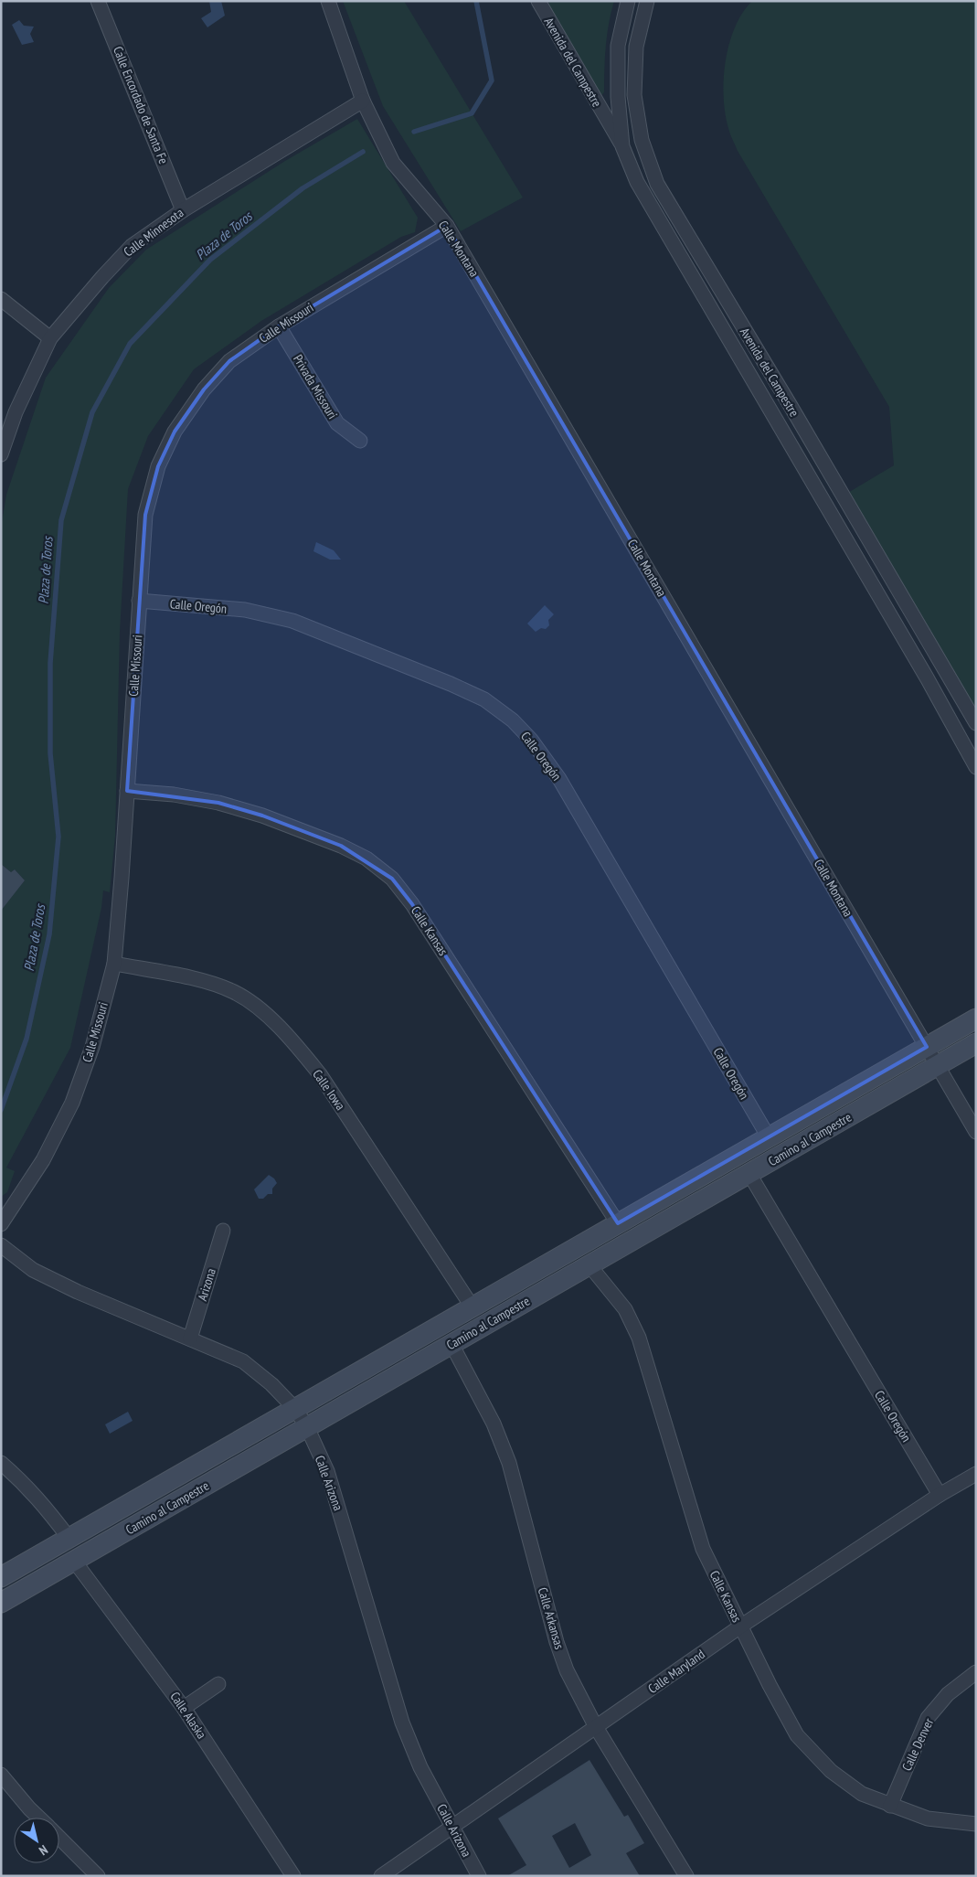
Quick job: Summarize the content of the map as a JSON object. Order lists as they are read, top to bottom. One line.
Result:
{"streets":{"street":["Avenida del Campestre","Calle Encordado de Santa Fe","Calle Minnesota","Calle Montana","Calle Missouri","Privada Missouri","Calle Oregón","Calle Kansas","Calle Iowa","Camino al Campestre","Arizona","Calle Arizona","Calle Arkansas","Calle Maryland","Calle Alaska","Calle Denver"]},"crossings":[["Calle Encordado de Santa Fe","Calle Minnesota"],["Calle Minnesota","Calle Montana"],["Calle Montana","Calle Missouri"],["Calle Montana","Camino al Campestre"],["Calle Missouri","Privada Missouri"],["Calle Missouri","Calle Oregón"],["Calle Missouri","Calle Kansas"],["Calle Missouri","Calle Iowa"],["Calle Oregón","Camino al Campestre"],["Calle Oregón","Calle Maryland"],["Calle Kansas","Camino al Campestre"],["Calle Kansas","Calle Maryland"],["Calle Kansas","Calle Denver"],["Calle Iowa","Camino al Campestre"],["Camino al Campestre","Calle Arizona"],["Camino al Campestre","Calle Arkansas"],["Camino al Campestre","Calle Alaska"],["Arizona","Calle Arizona"],["Calle Arizona","Calle Maryland"],["Calle Arkansas","Calle Maryland"]],"water":["Plaza de Toros"],"north":"bottom right"}
